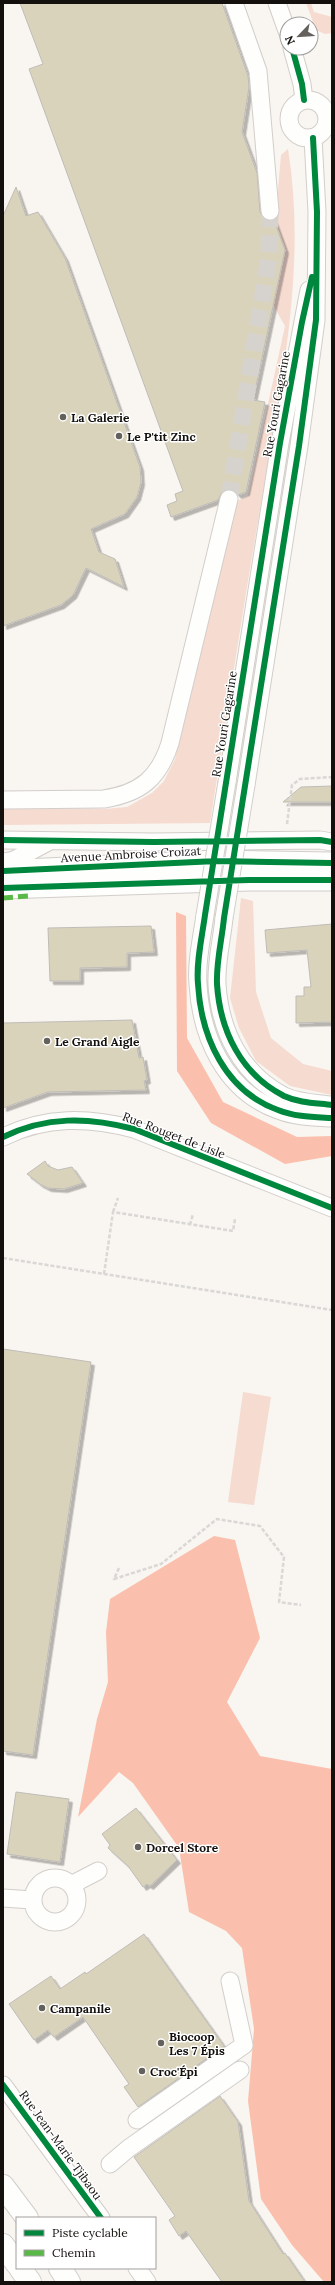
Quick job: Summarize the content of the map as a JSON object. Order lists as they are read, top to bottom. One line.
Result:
{"streets":{"main road":["Avenue Ambroise Croizat"],"street":["Rue Youri Gagarine","Rue Rouget de Lisle","Rue Jean-Marie Tjibaou"]},"places":["La Galerie","Le P'tit Zinc","Le Grand Aigle","Dorcel Store","Campanile","Biocoop Les 7 Épis","Croc'Épi"],"legend":["Piste cyclable","Chemin"],"north":"bottom left"}
